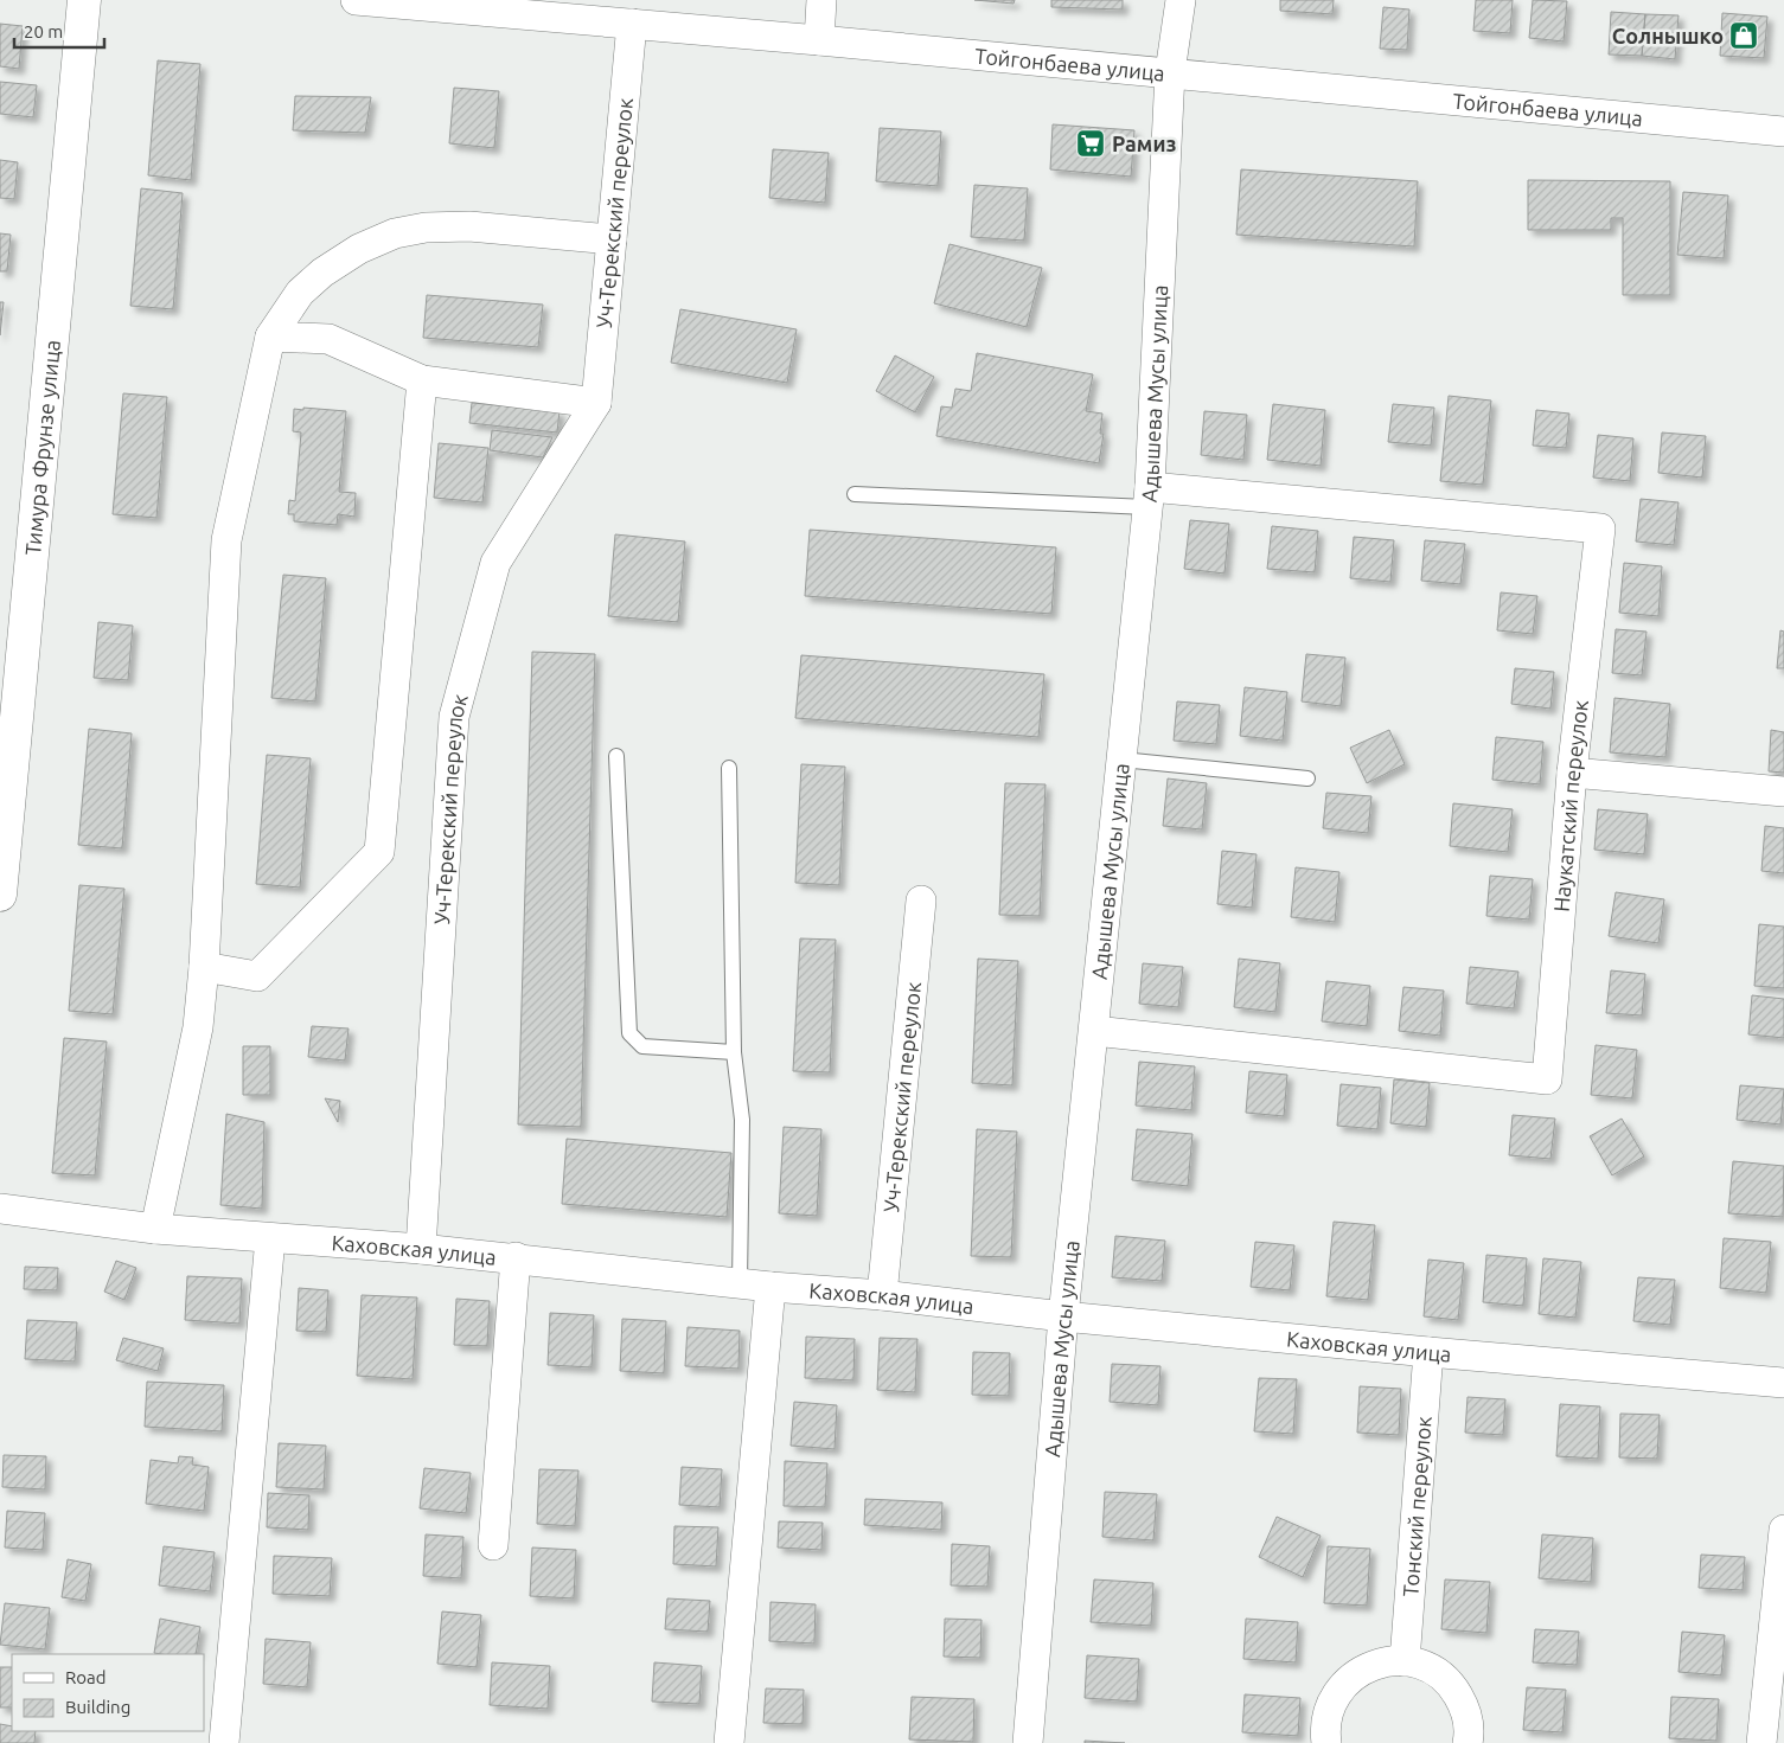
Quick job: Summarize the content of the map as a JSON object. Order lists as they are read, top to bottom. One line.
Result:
{"streets":{"main road":["Тимура Фрунзе улица"],"street":["Тойгонбаева улица","Уч-Терекский переулок","Адышева Мусы улица","Наукатский переулок","Каховская улица","Тонский переулок"]},"crossings":[["Тойгонбаева улица","Уч-Терекский переулок"],["Тойгонбаева улица","Адышева Мусы улица"],["Уч-Терекский переулок","Каховская улица"],["Адышева Мусы улица","Наукатский переулок"],["Адышева Мусы улица","Каховская улица"],["Каховская улица","Тонский переулок"]],"places":{"shop":["Солнышко"],"supermarket":["Рамиз"]},"legend":["Road","Building"],"scale_bar":"20 m"}
